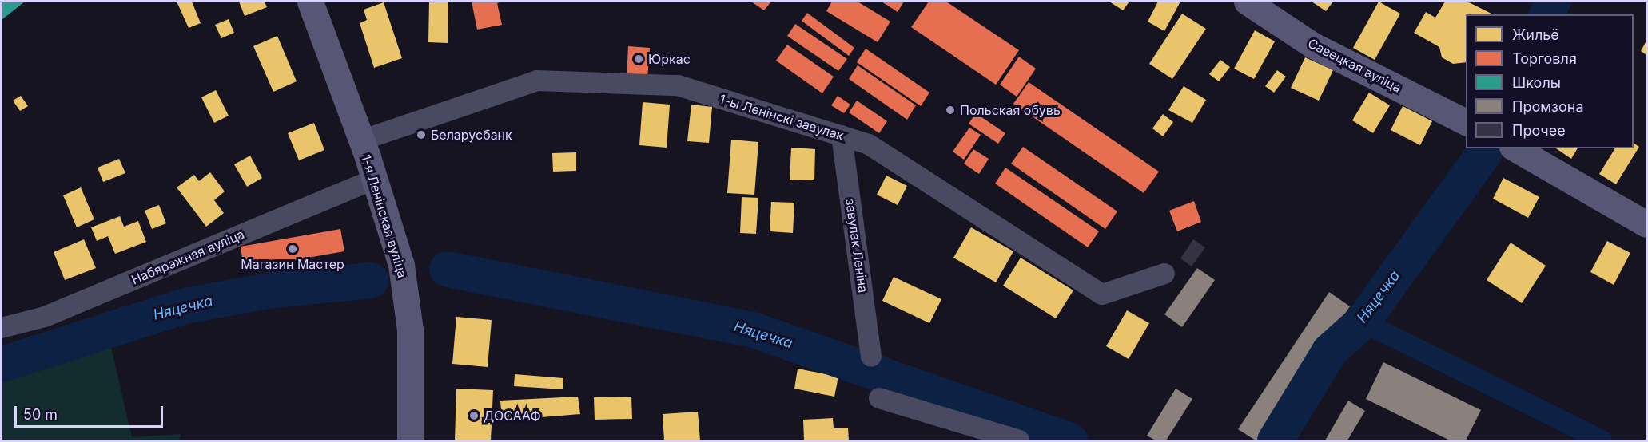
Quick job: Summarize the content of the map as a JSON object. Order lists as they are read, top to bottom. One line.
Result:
{"streets":{"main road":["Савецкая вуліца","1-я Ленінская вуліца"],"street":["1-ы Ленінскі завулак","завулак Леніна","Набярэжная вуліца"]},"crossings":[["1-ы Ленінскі завулак","1-я Ленінская вуліца"],["1-ы Ленінскі завулак","завулак Леніна"],["1-я Ленінская вуліца","Набярэжная вуліца"]],"water":["Няцечка"],"places":["Юркас","Польская обувь","Беларусбанк","Магазин Мастер","ДОСААФ"],"legend":["Жильё","Торговля","Школы","Промзона","Прочее"],"scale_bar":"50 m"}
